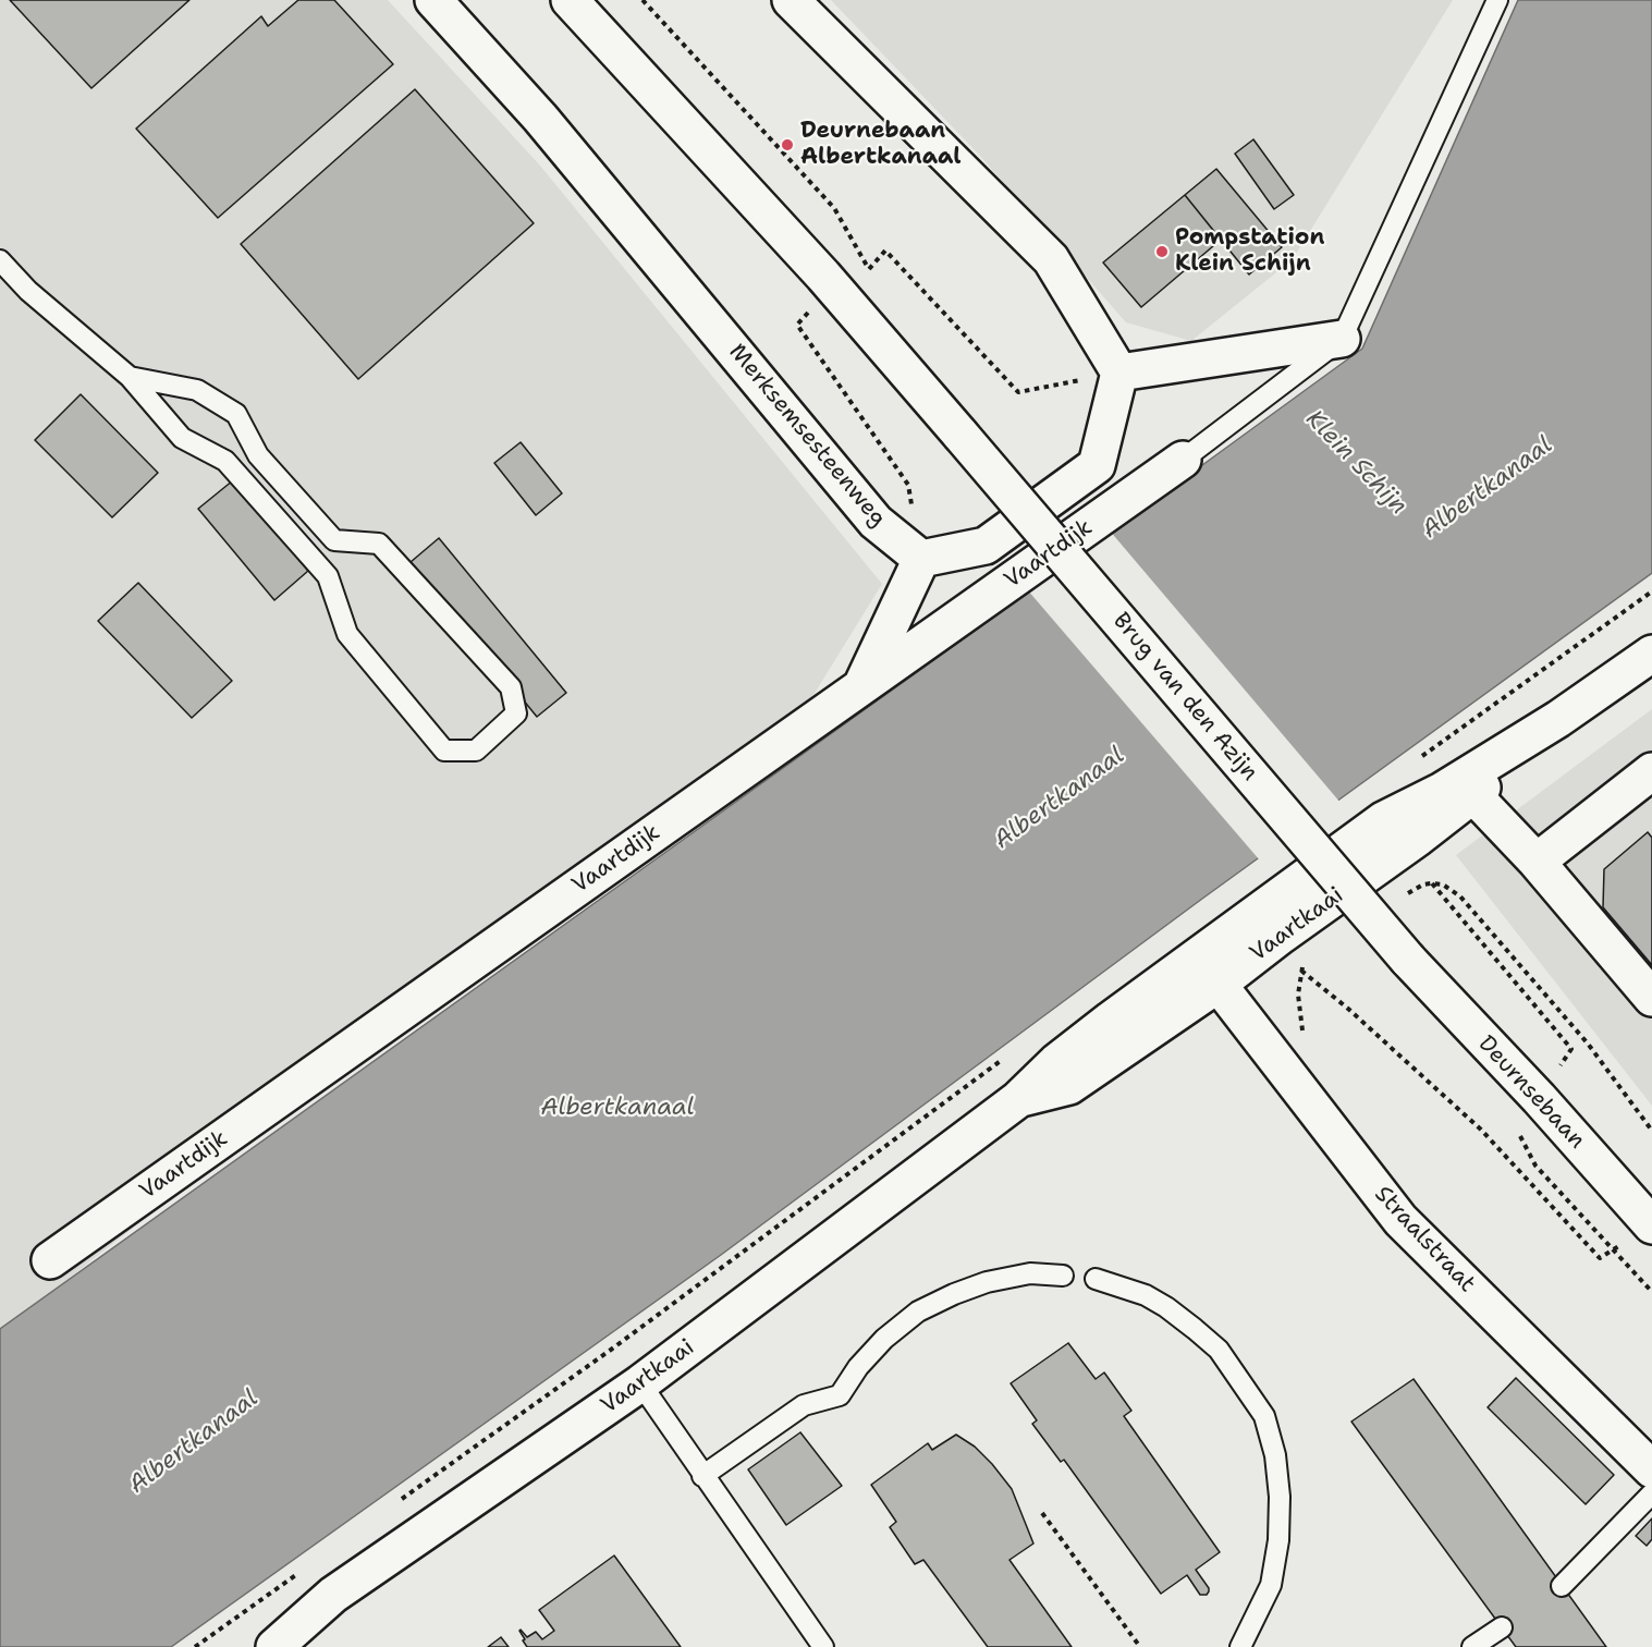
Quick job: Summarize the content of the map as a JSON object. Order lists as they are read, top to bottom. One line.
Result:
{"streets":{"street":["Merksemsesteenweg","Vaartdijk","Brug van den Azijn","Vaartkaai","Deurnsebaan","Straalstraat"]},"crossings":[["Brug van den Azijn","Deurnsebaan"],["Vaartkaai","Straalstraat"]],"water":["Klein Schijn","Albertkanaal"],"places":["Deurnebaan Albertkanaal","Pompstation Klein Schijn"]}
